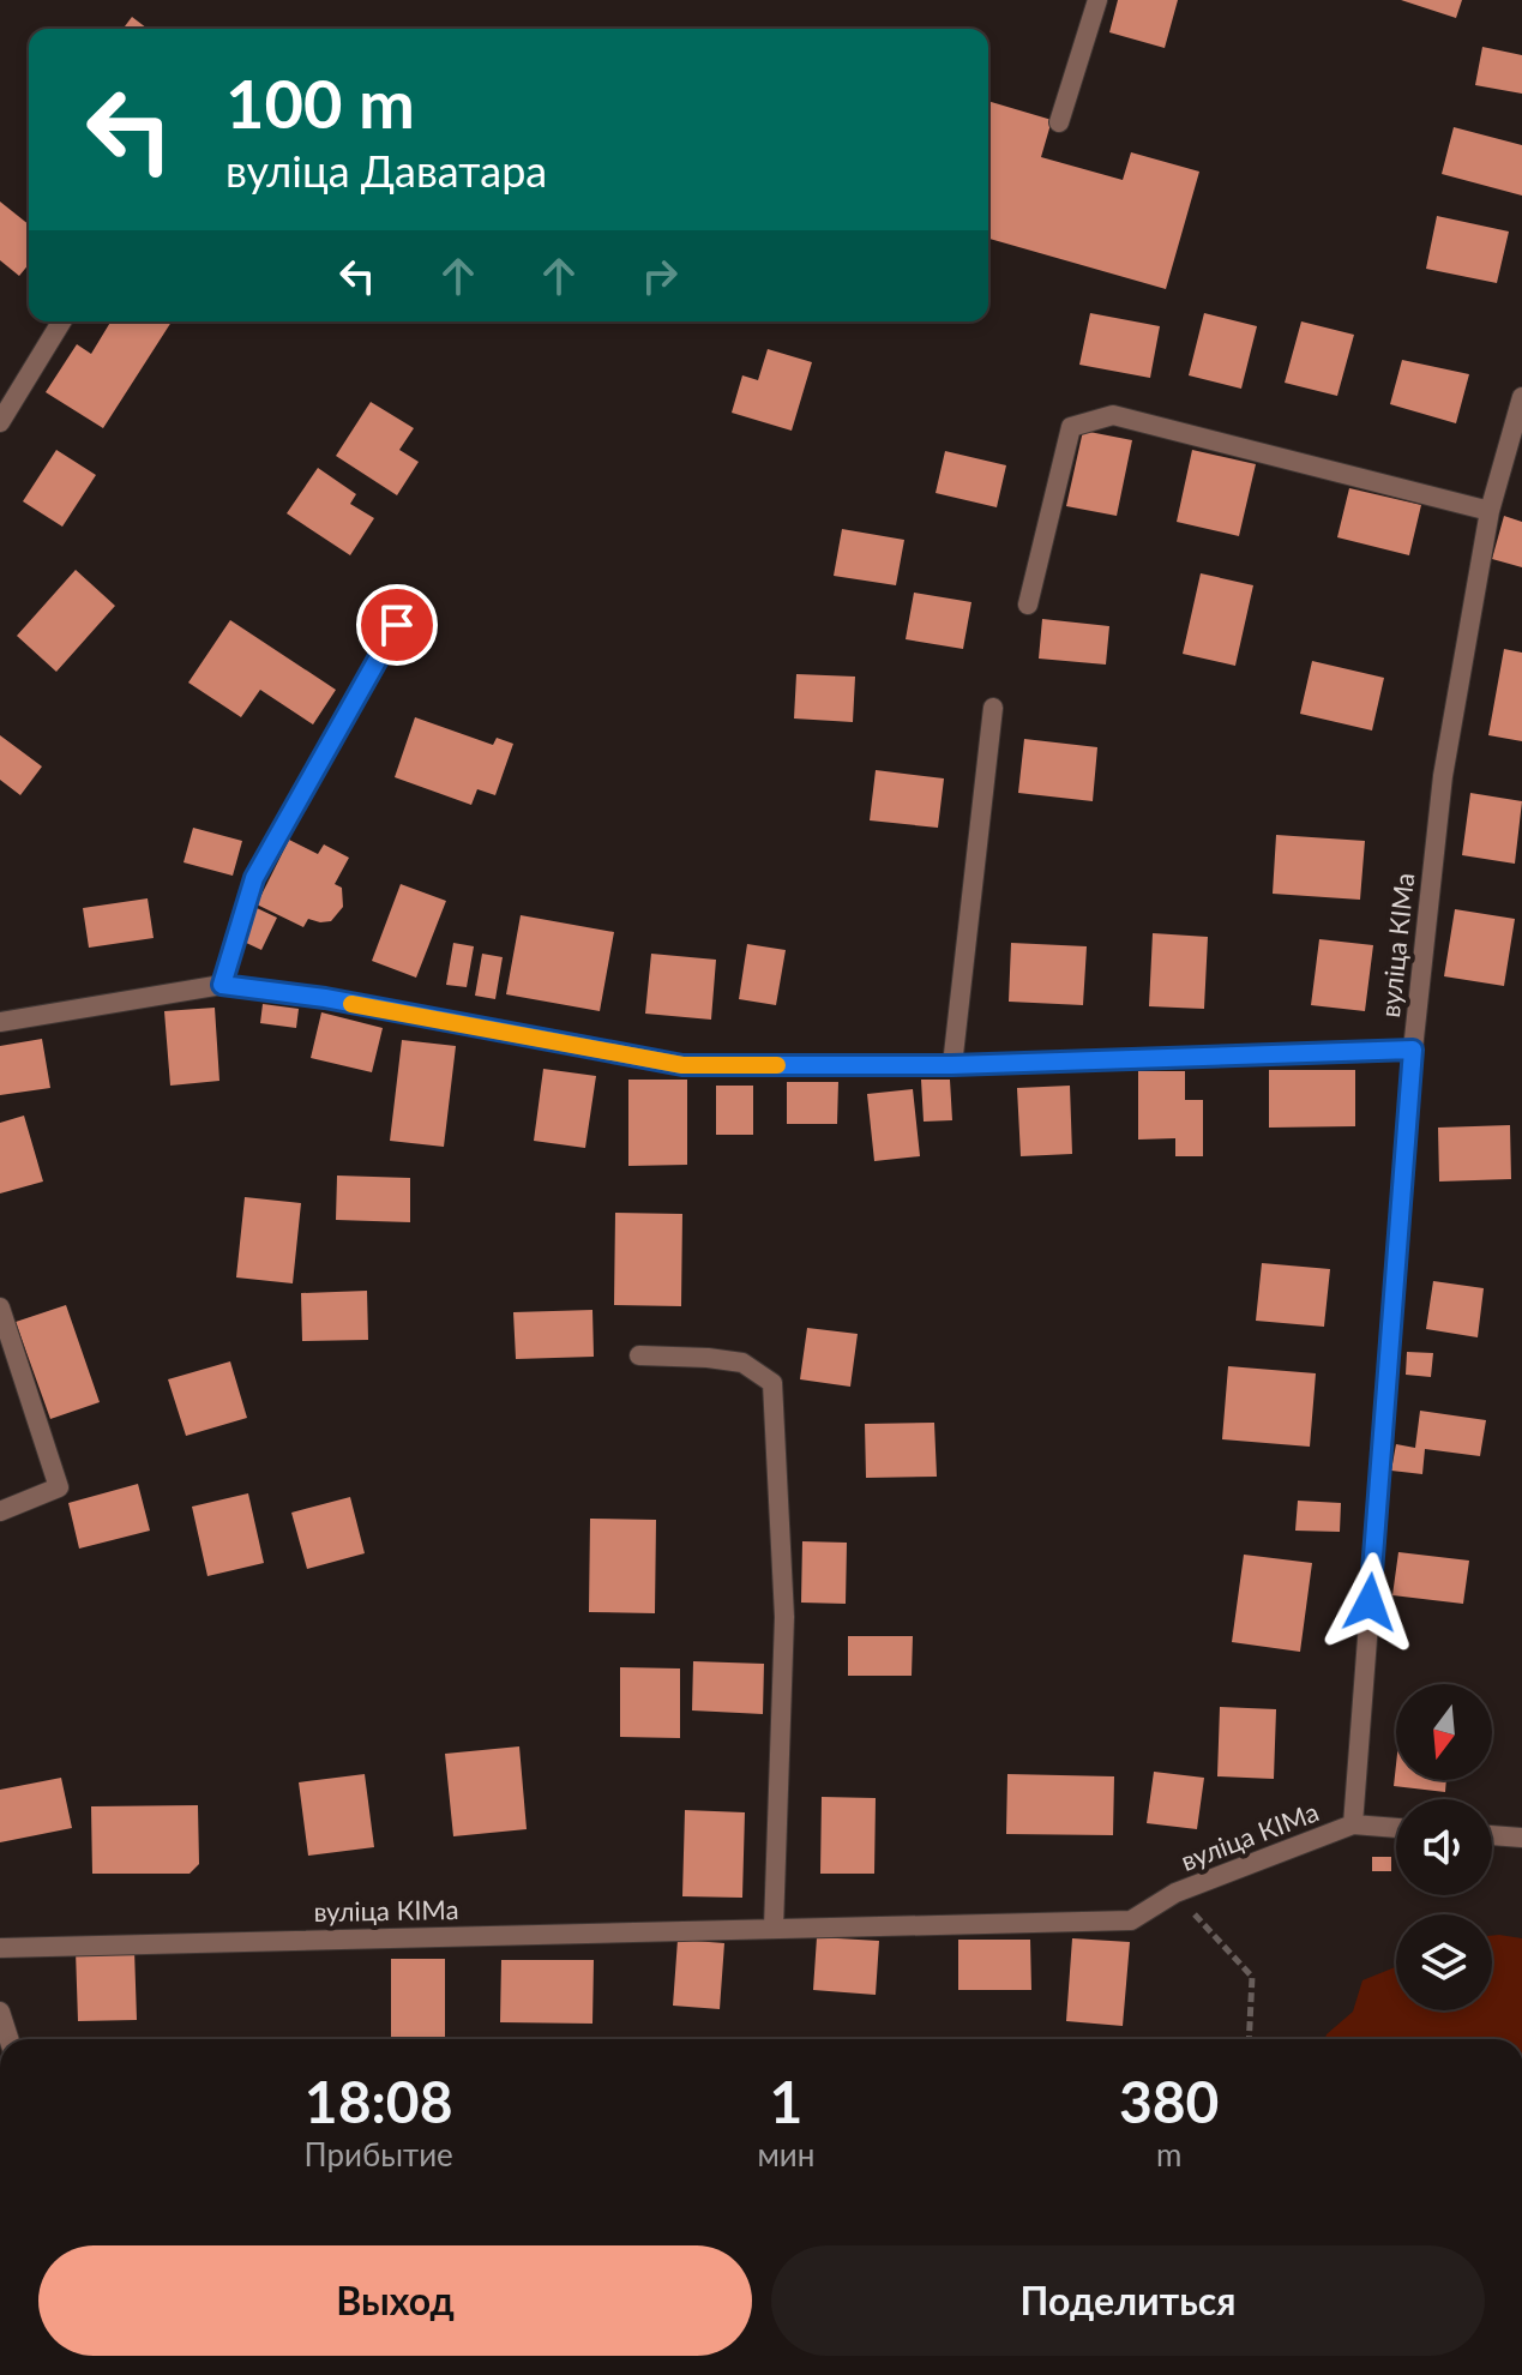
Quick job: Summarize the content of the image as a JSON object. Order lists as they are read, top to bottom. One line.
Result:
{"streets":{"street":["вуліца КІМа"]},"north":"bottom","page":{"turn":["100 m","вуліца Даватара"],"eta":["18:08","Прибытие","1","мин","380","m"],"buttons":["Выход","Поделиться"]}}
